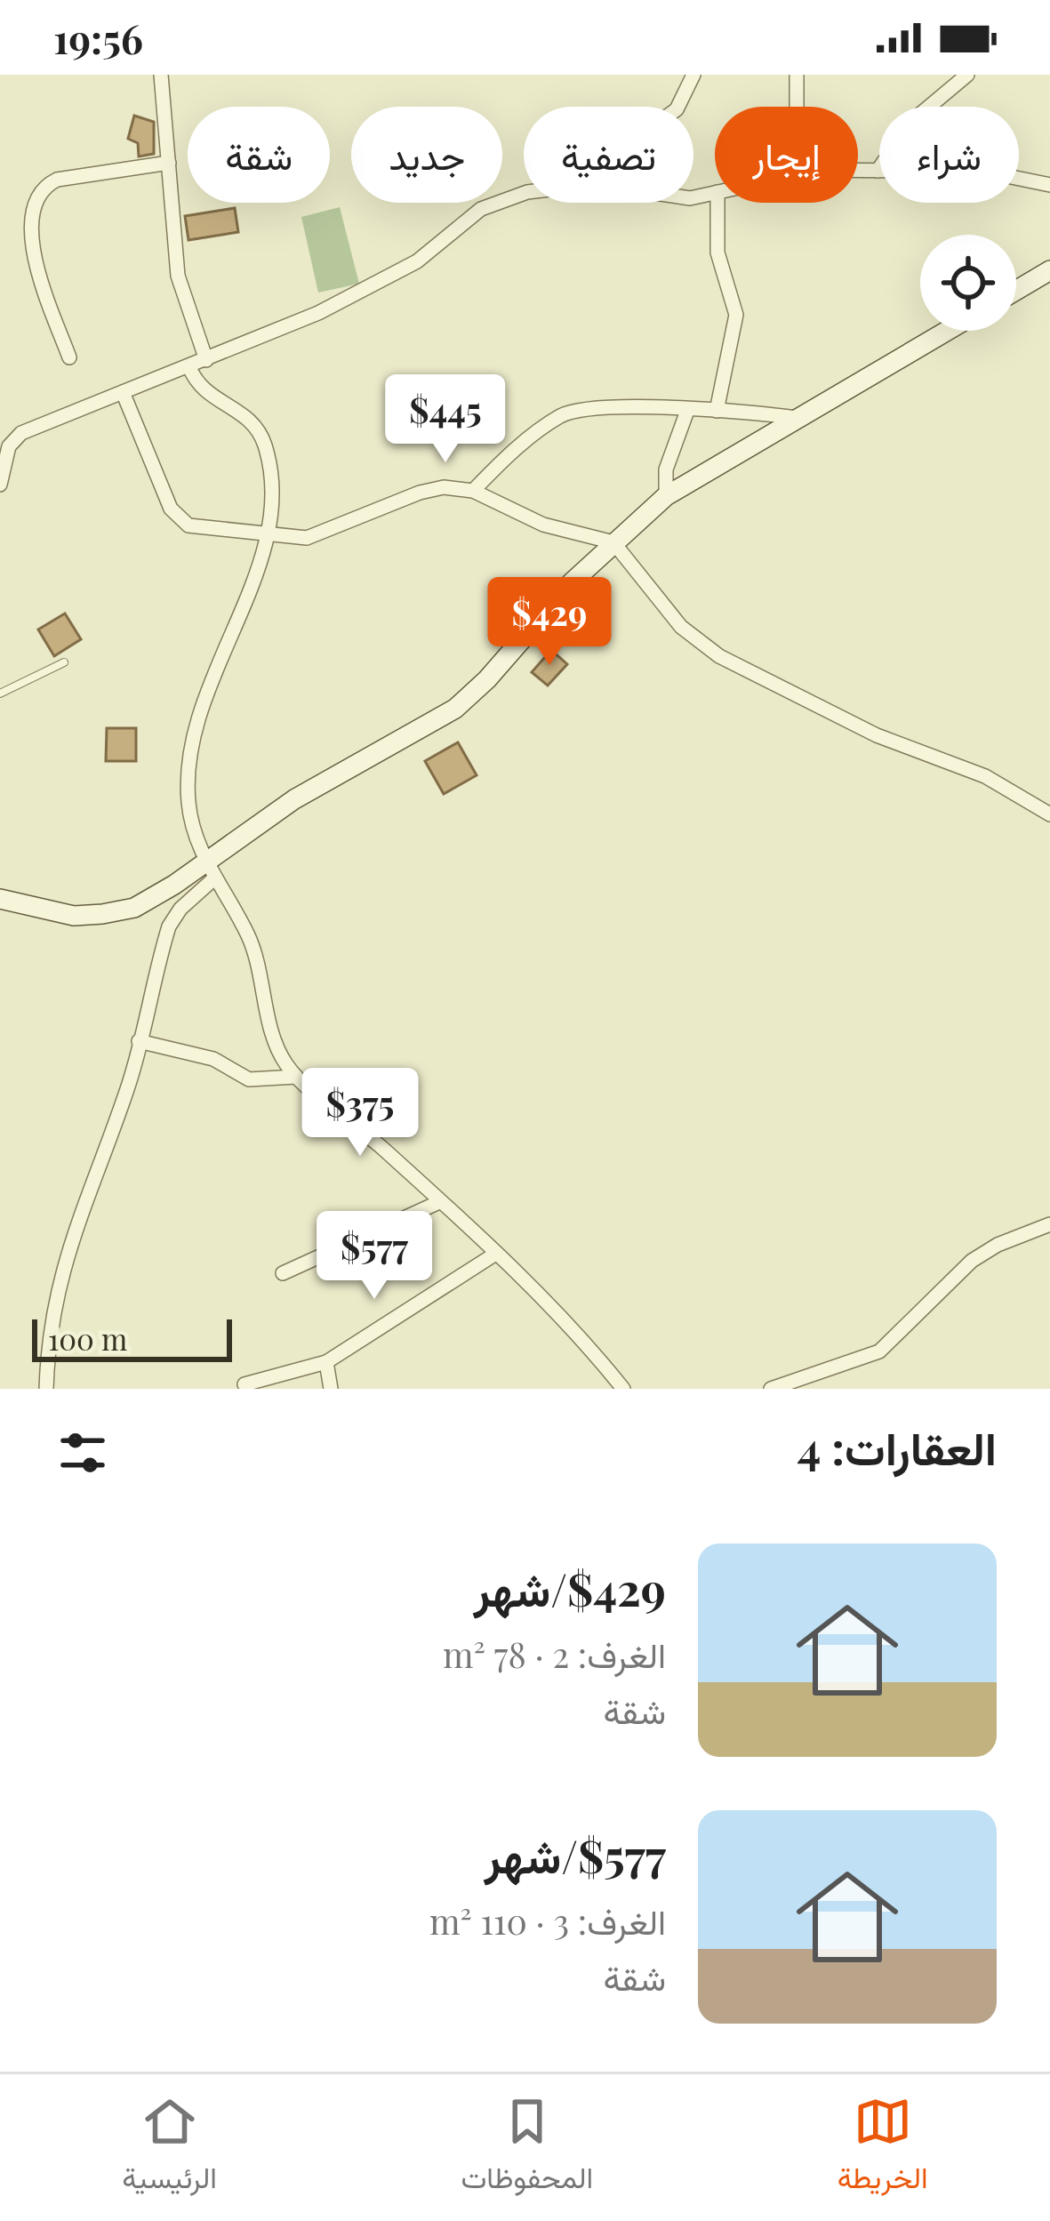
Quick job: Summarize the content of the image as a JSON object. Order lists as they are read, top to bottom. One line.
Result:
{"scale_bar":"100 m","page":{"status":"19:56","chip":["شراء","إيجار","تصفية","جديد","شقة"],"price":["$445","$429","$375","$577"],"scale":"100 m","heading":"العقارات: 4","list":[{"name":"$429/شهر","note":"الغرف: 2 · 78 m² · شقة"},{"name":"$577/شهر","note":"الغرف: 3 · 110 m² · شقة"}],"tabs":["الخريطة","المحفوظات","الرئيسية"]}}
